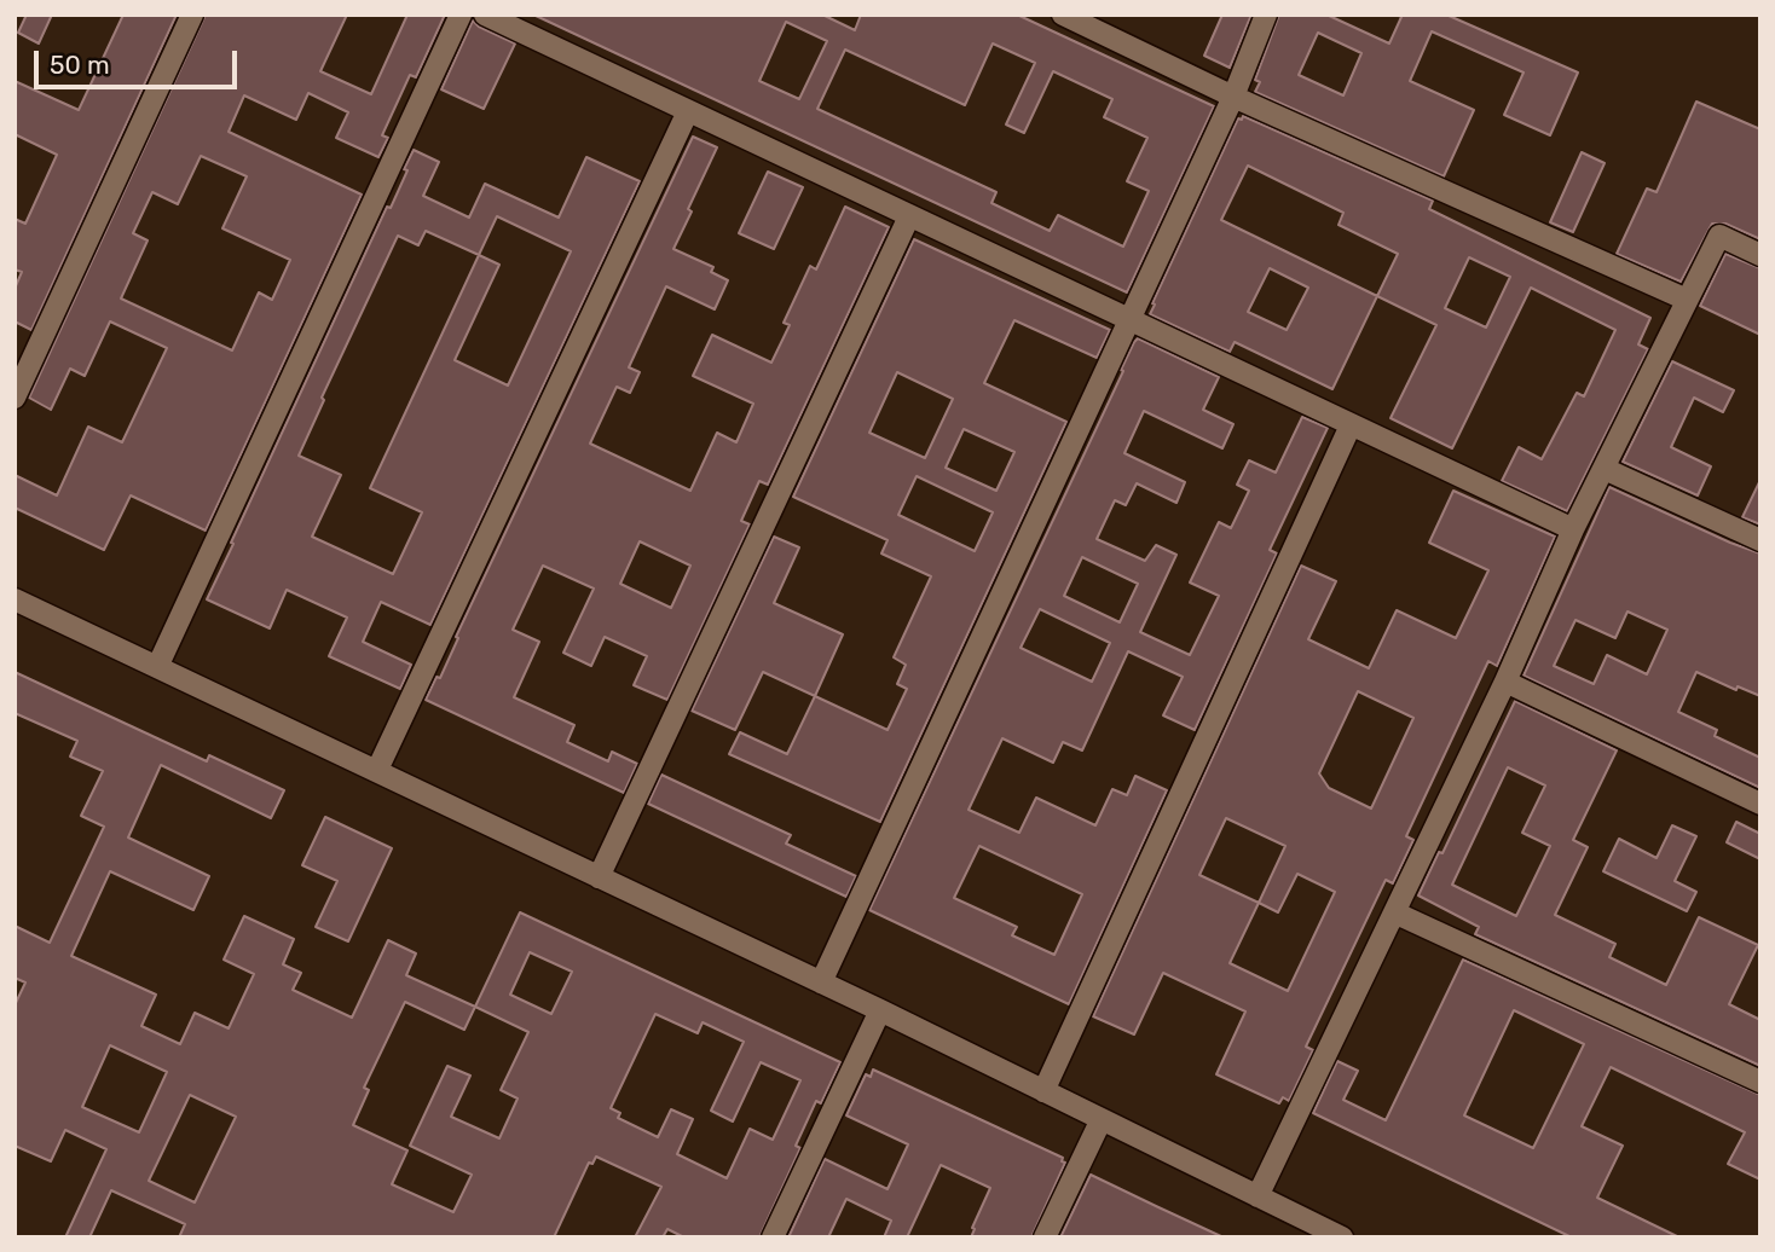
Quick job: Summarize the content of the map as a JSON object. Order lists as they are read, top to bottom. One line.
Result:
{"scale_bar":"50 m"}
